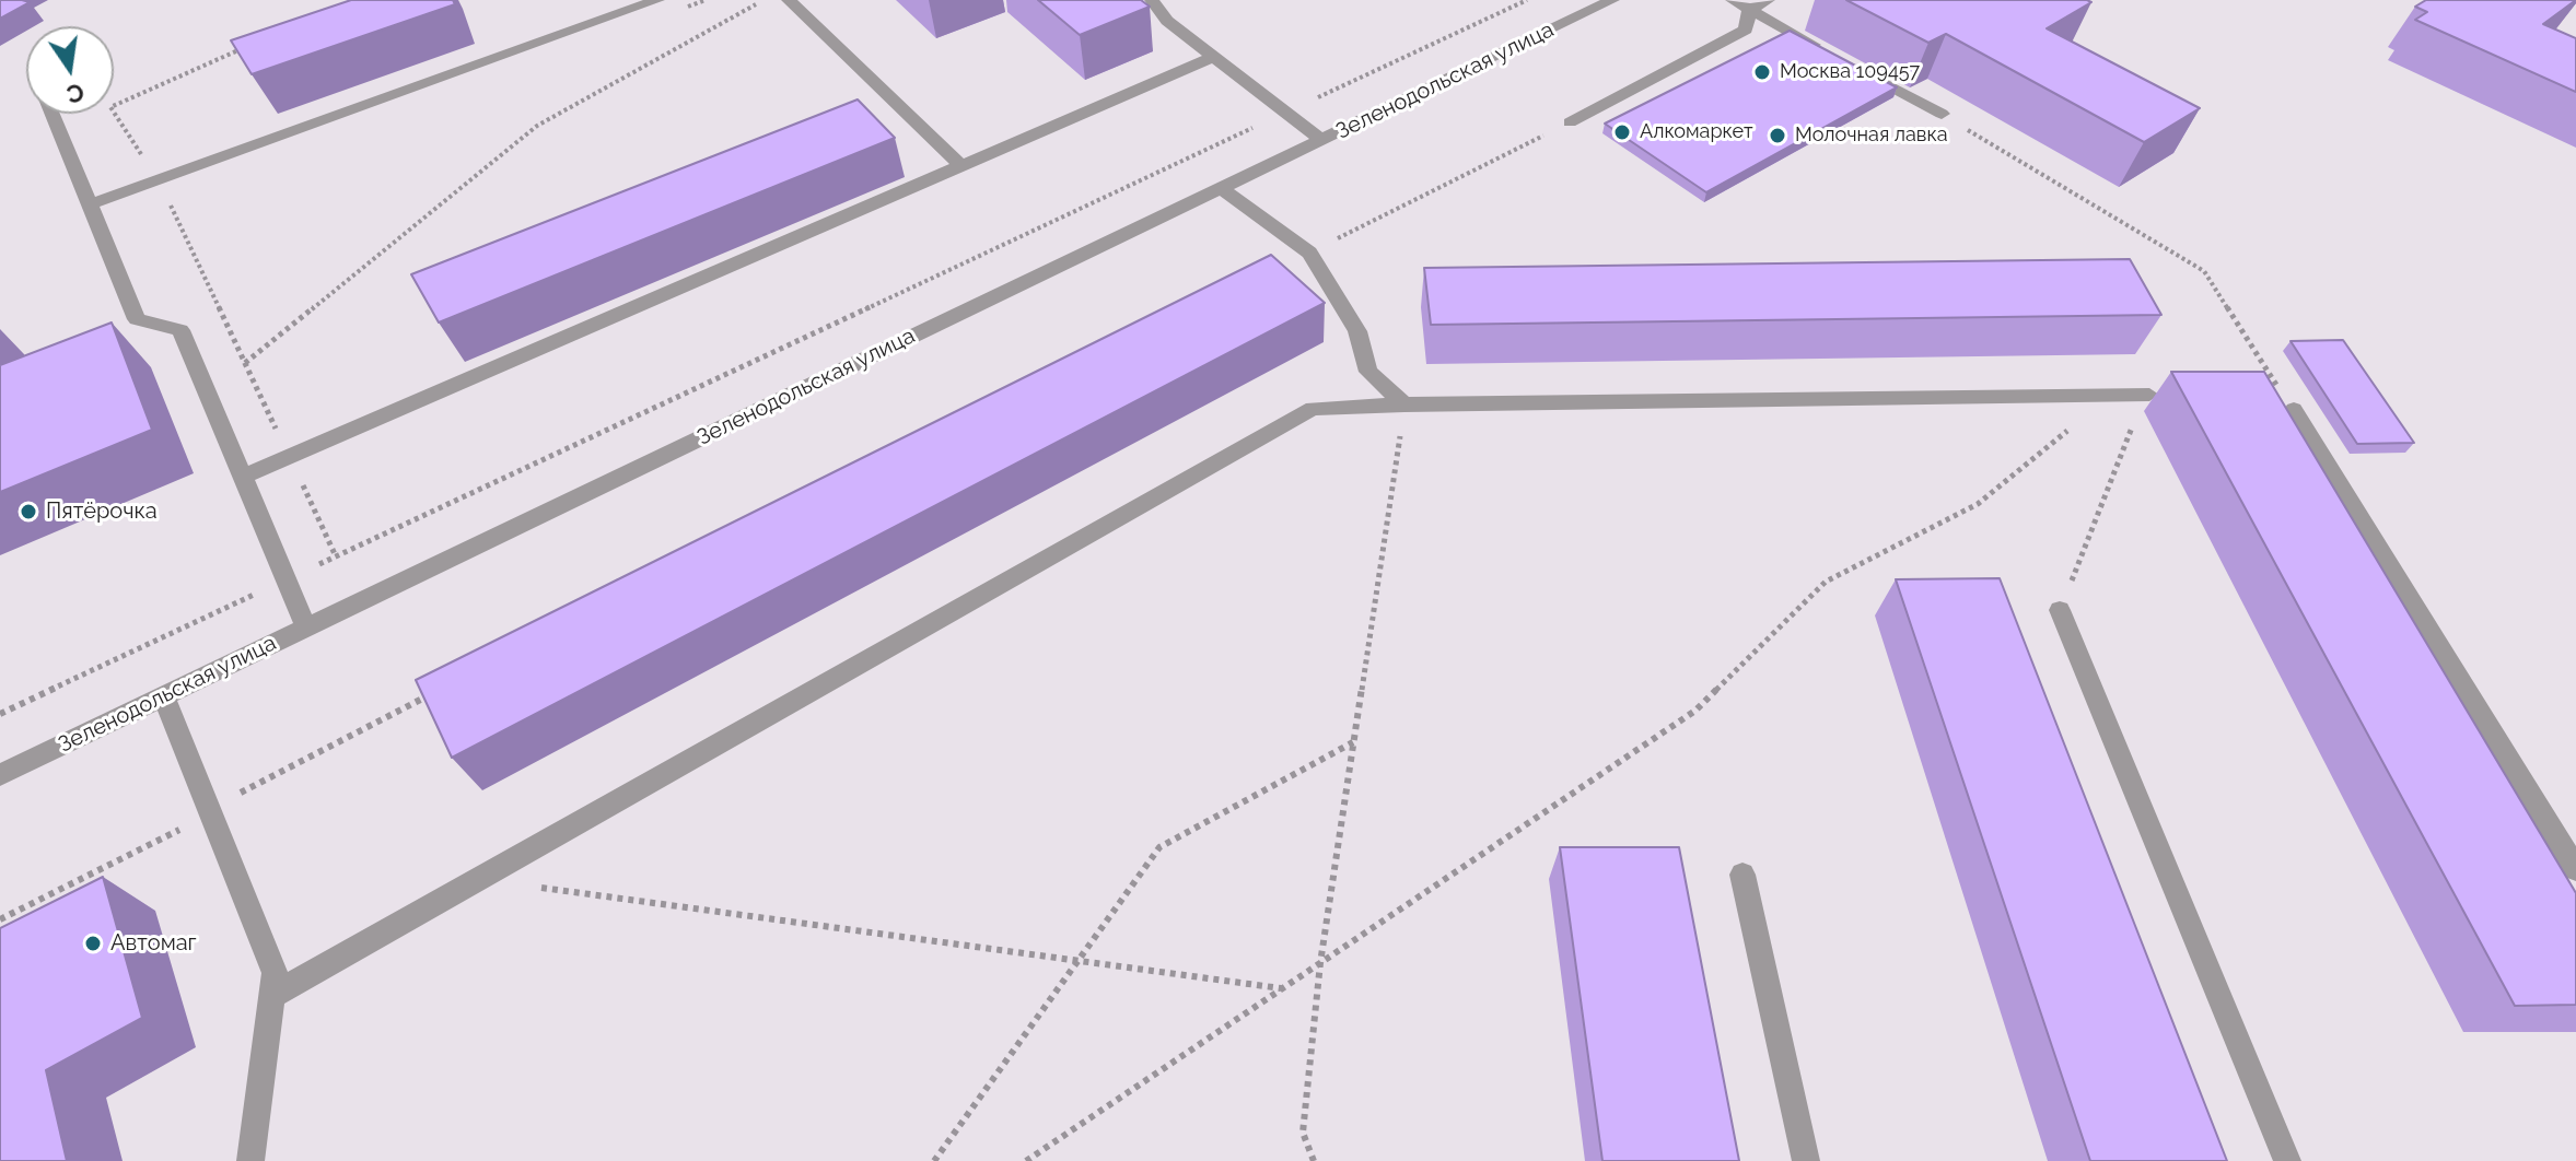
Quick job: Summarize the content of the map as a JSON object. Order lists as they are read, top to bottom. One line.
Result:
{"streets":{"street":["Зеленодольская улица"]},"places":["Москва 109457","Алкомаркет","Молочная лавка","Пятёрочка","Автомаг"],"north":"bottom"}
